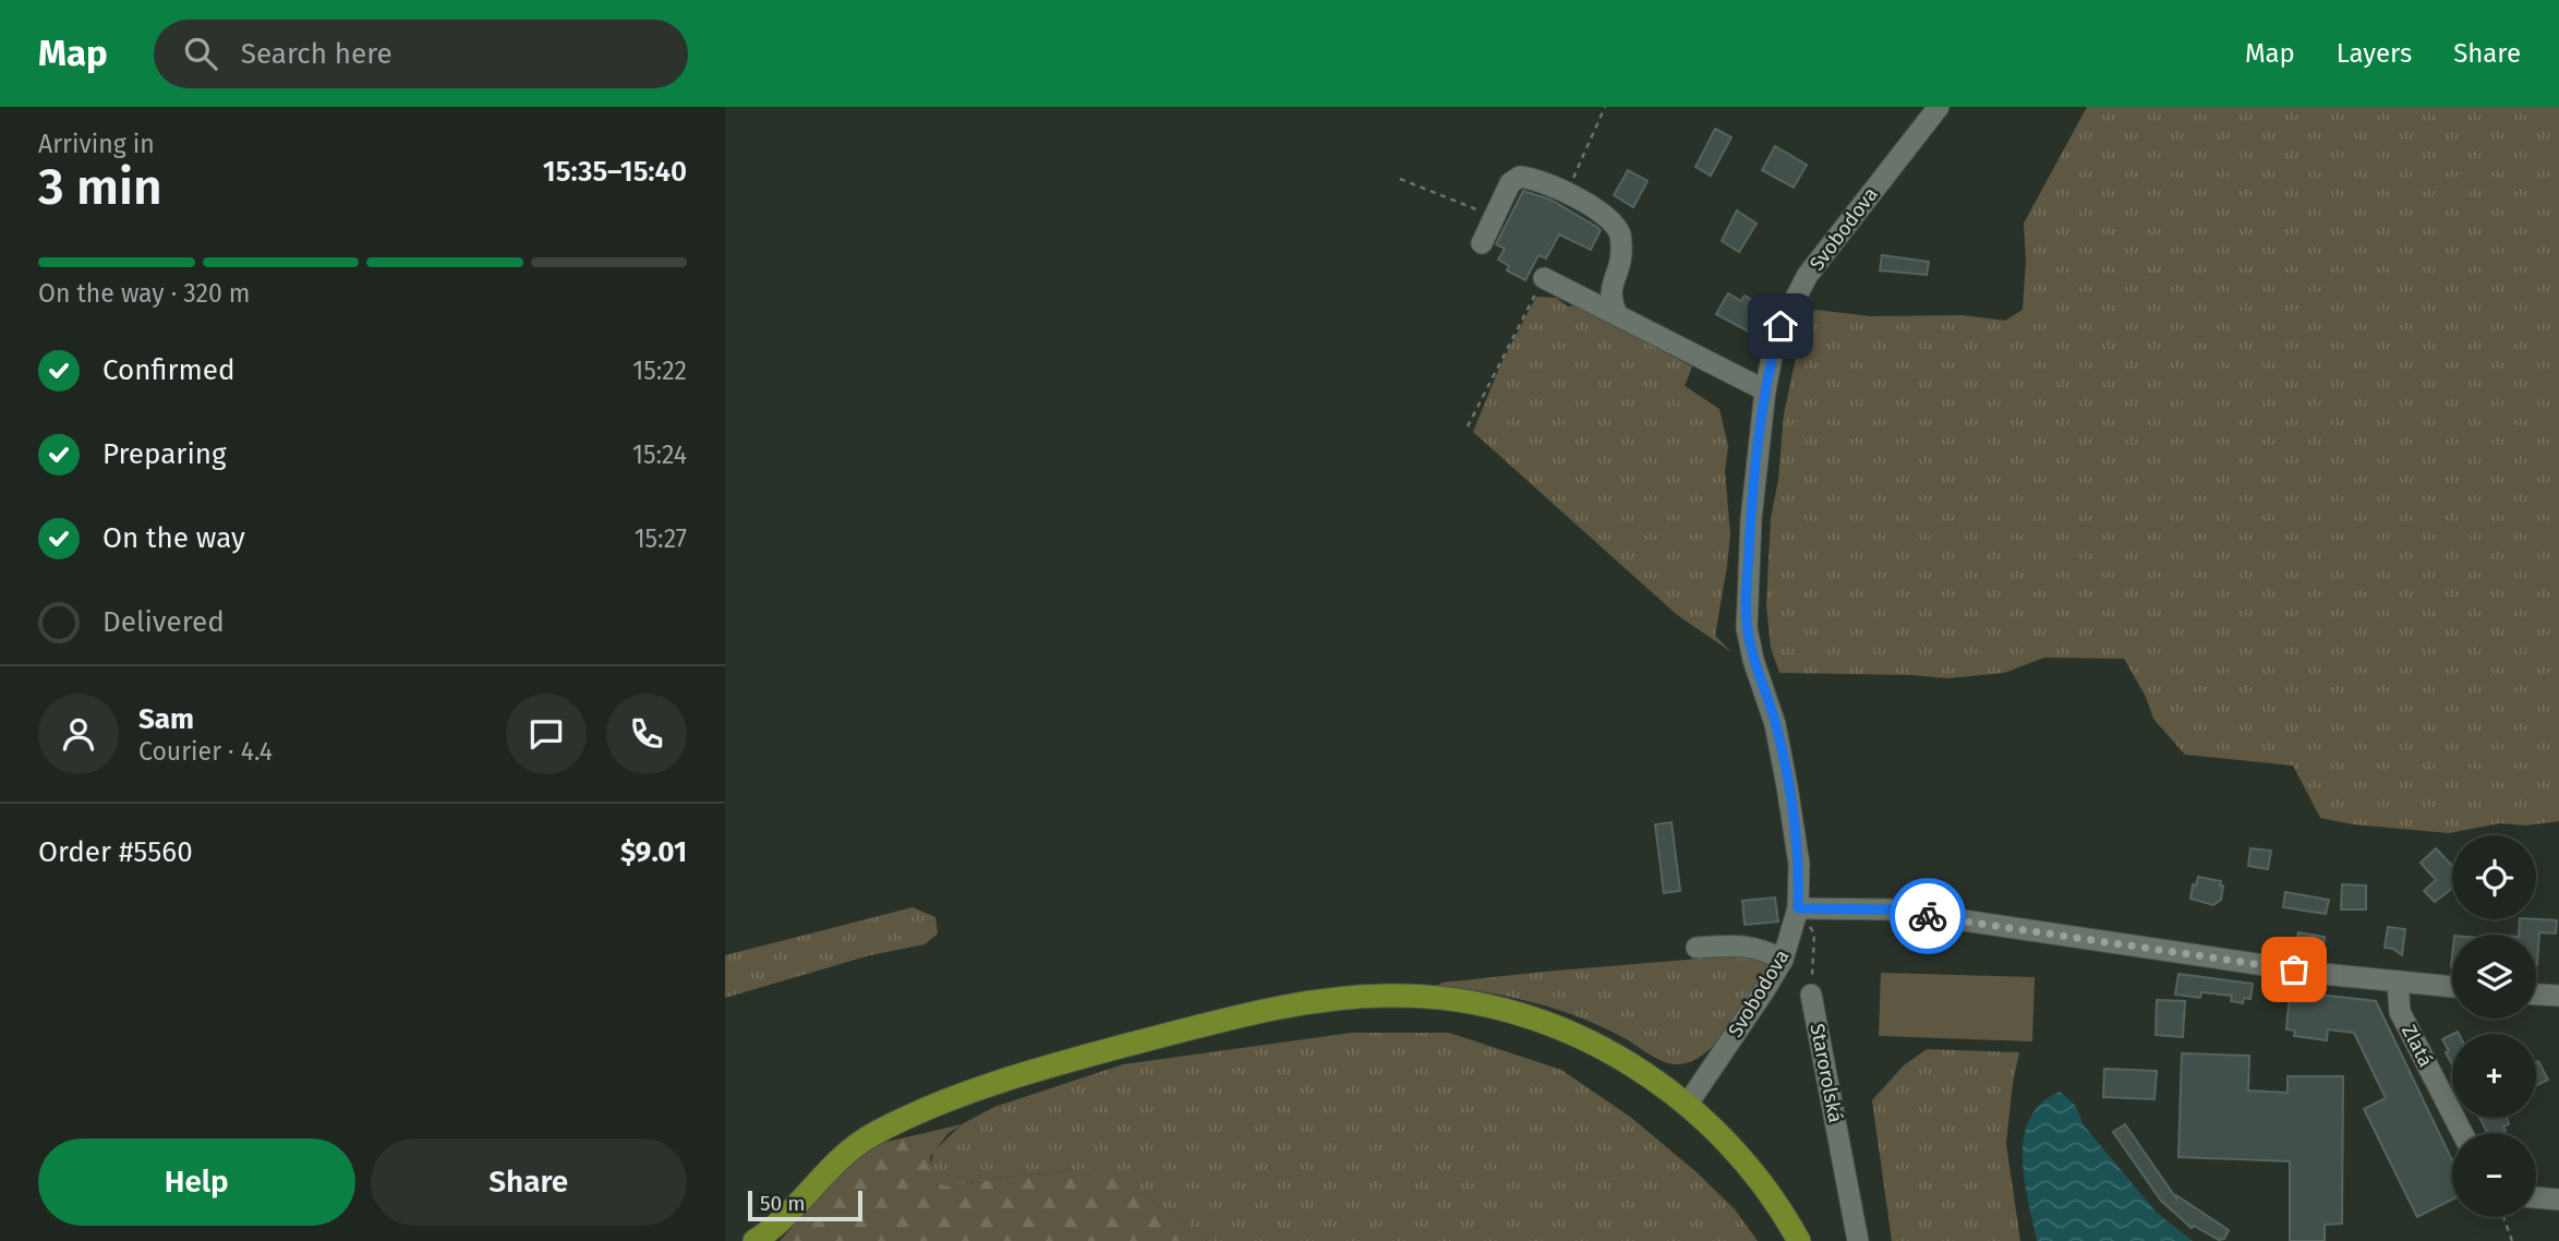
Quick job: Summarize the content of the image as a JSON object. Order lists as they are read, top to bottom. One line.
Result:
{"streets":{"street":["Svobodova","Zlatá","Starorolská"]},"scale_bar":"50 m","page":{"header":"Map","search":"Search here","nav":["Map","Layers","Share"],"heading":["3 min","Arriving in","15:35–15:40"],"panel":["Sam","Courier · 4.4","Order #5560","$9.01"],"bar":"On the way · 320 m","list":[["Confirmed","15:22"],["Preparing","15:24"],["On the way","15:27"],"Delivered"],"map_buttons":["+","−"],"buttons":["Help","Share"],"scale":"50 m"}}
